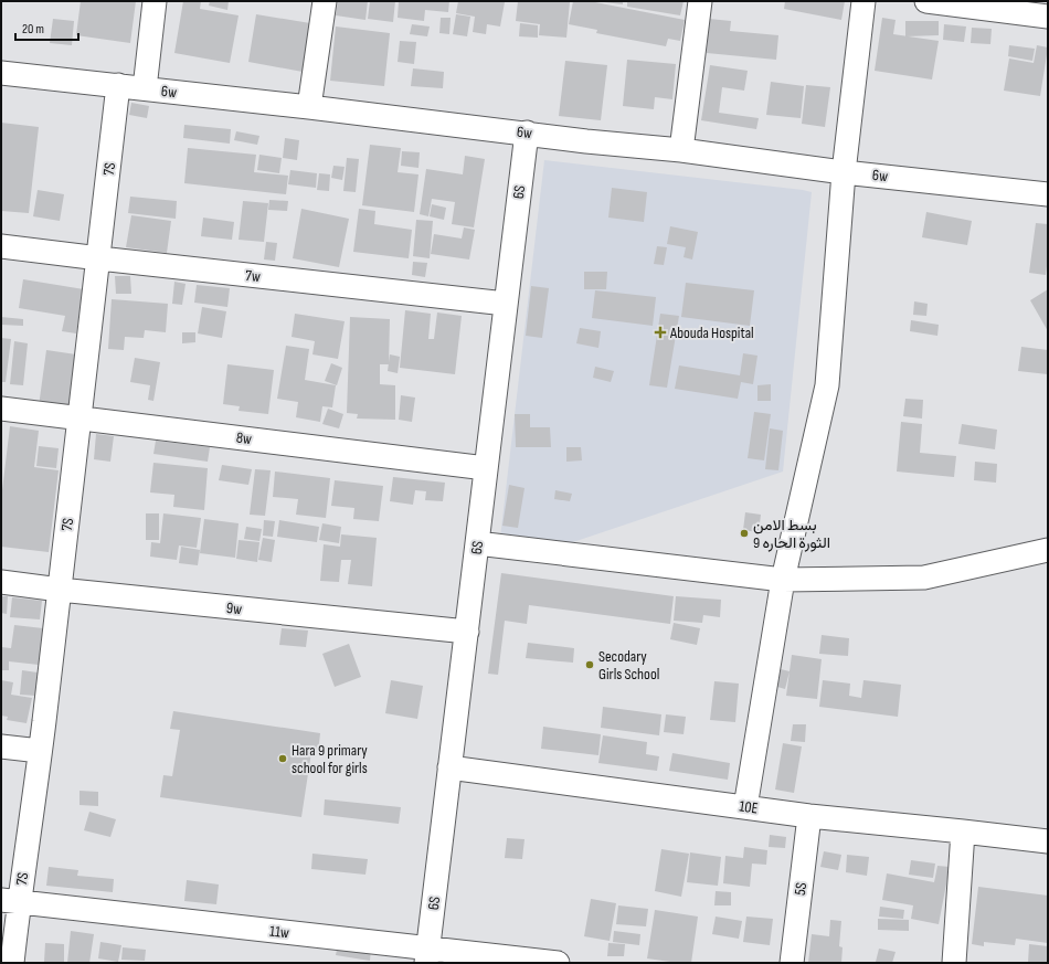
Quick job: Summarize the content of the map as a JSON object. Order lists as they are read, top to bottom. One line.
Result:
{"streets":{"street":["6w","7S","6S","7w","8w","9w","10E","5S","11w"]},"crossings":[["6w","7S"],["6w","6S"],["7S","7w"],["7S","8w"],["7S","9w"],["7S","11w"],["6S","7w"],["6S","8w"],["6S","9w"],["6S","10E"],["6S","11w"],["10E","5S"]],"places":{"health":["Abouda Hospital"],"other":["بسط الامن الثورة الحاره 9","Secodary Girls School","Hara 9 primary school for girls"]},"scale_bar":"20 m"}
